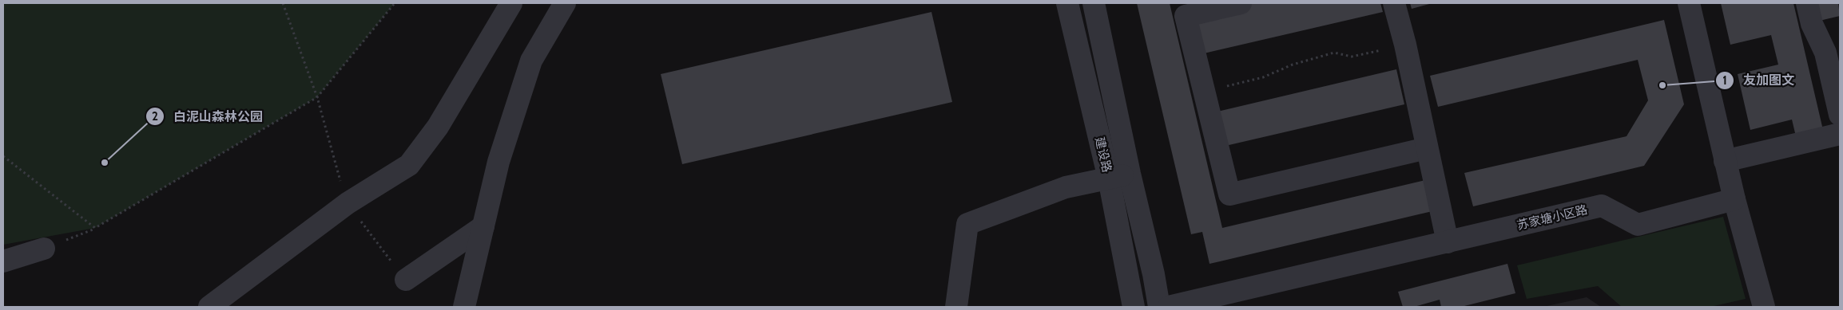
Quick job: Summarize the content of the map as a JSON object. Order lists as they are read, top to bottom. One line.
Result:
{"streets":{"street":["建设路","苏家塘小区路"]},"places":["友加图文","白泥山森林公园"]}
